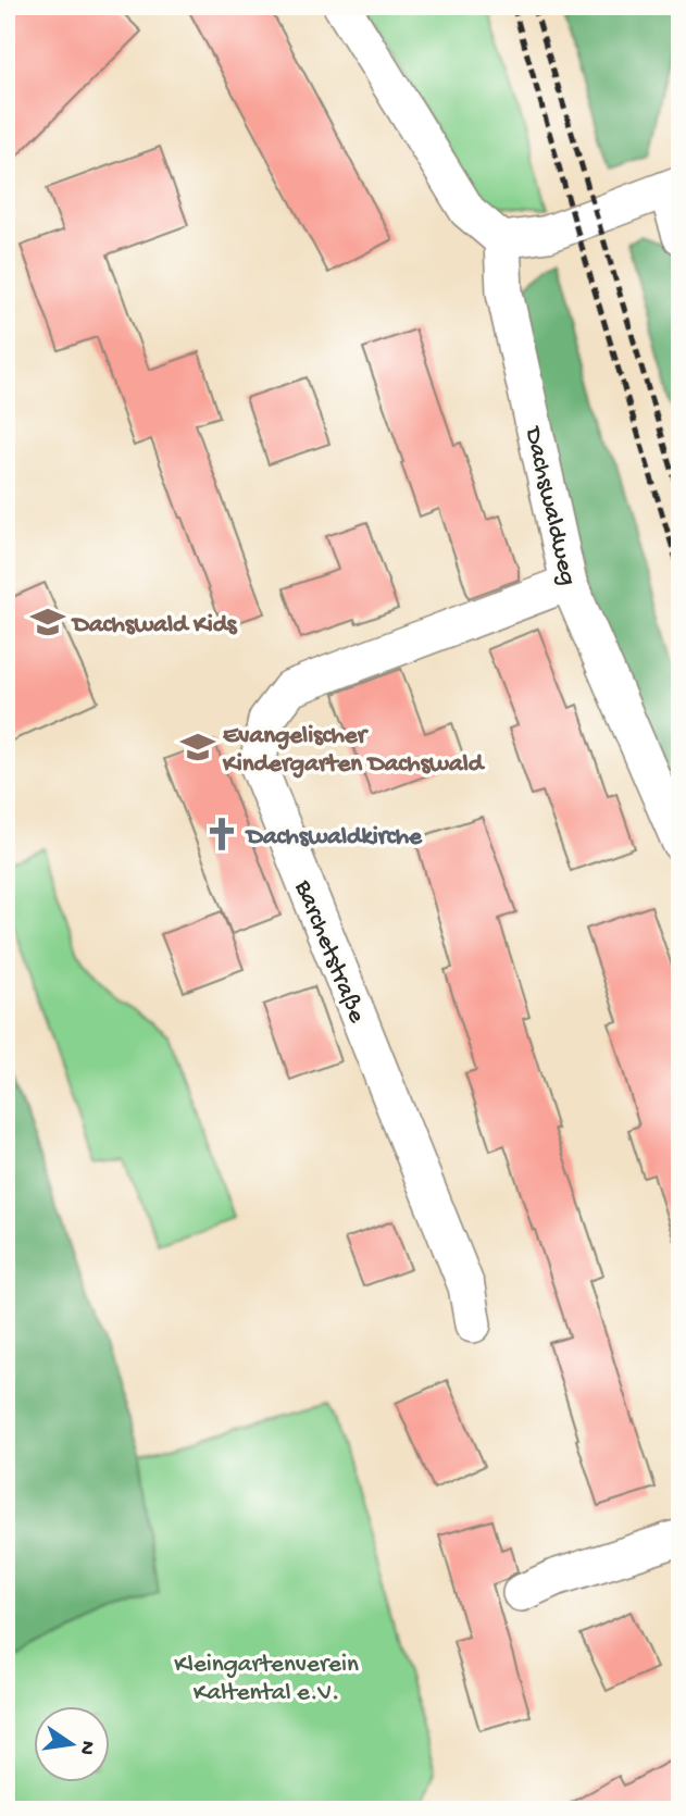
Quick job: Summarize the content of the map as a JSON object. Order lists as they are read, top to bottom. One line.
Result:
{"streets":{"street":["Dachswaldweg","Barchetstraße"]},"crossings":[["Dachswaldweg","Barchetstraße"]],"parks":["Kleingartenverein Kaltental e.V."],"places":{"school or university":["Dachswald Kids","Evangelischer Kindergarten Dachswald"],"church":["Dachswaldkirche"]},"north":"right"}
